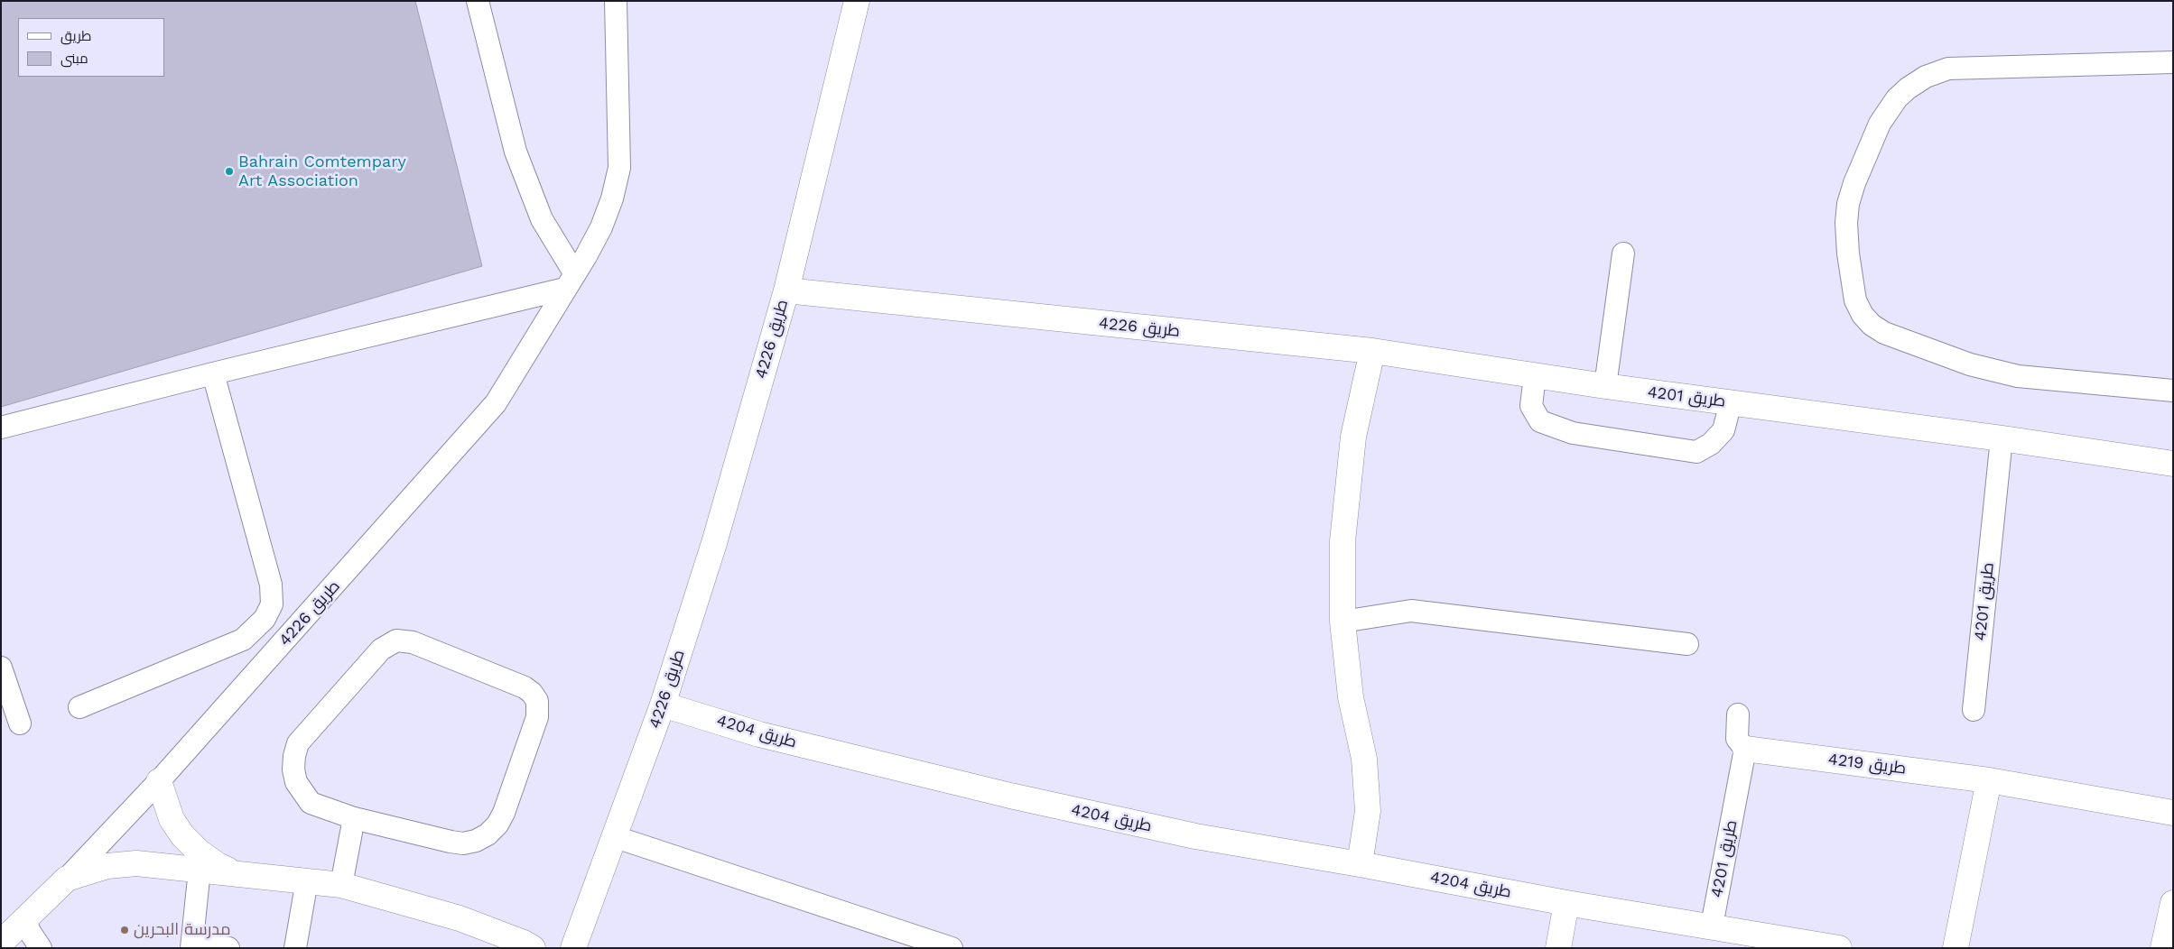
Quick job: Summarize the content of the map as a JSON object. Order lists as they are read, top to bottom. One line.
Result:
{"streets":{"street":["طريق 4226","طريق 4201","طريق 4204","طريق 4219"]},"crossings":[["طريق 4226","طريق 4201"],["طريق 4226","طريق 4204"],["طريق 4201","طريق 4204"],["طريق 4201","طريق 4219"]],"places":["Bahrain Comtempary Art Association","مدرسة البحرين"],"legend":["طريق","مبنى"]}
